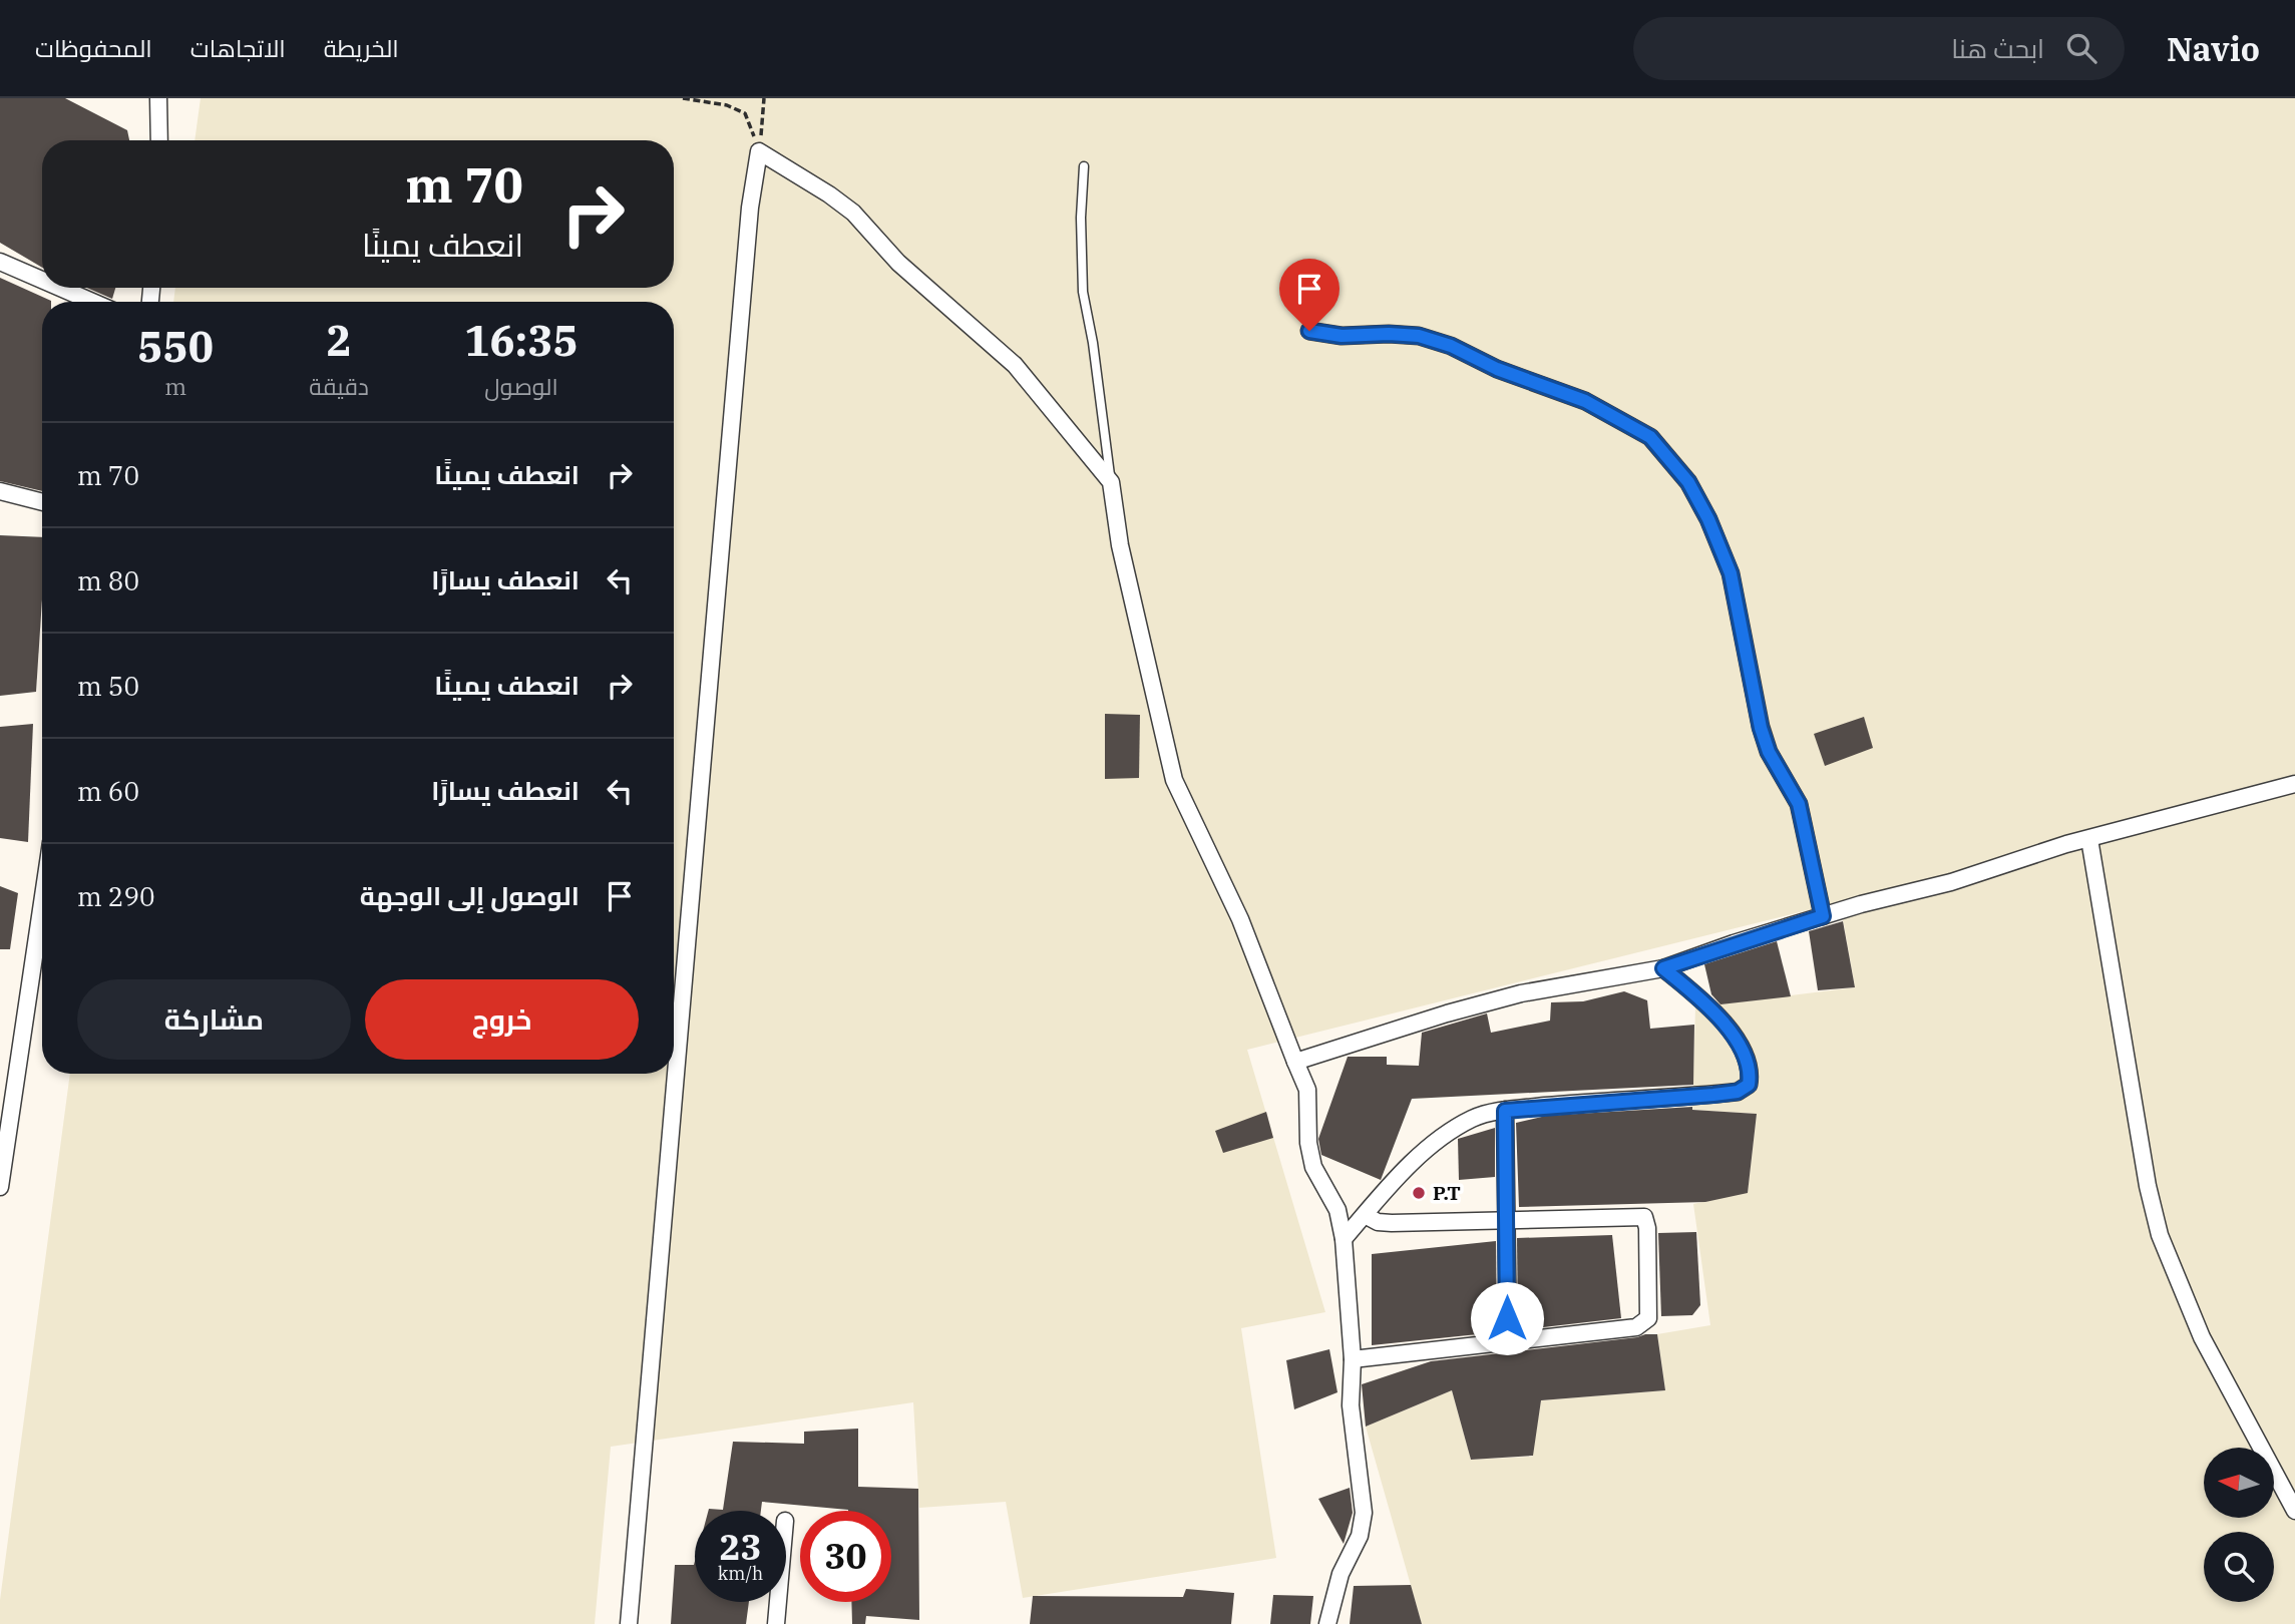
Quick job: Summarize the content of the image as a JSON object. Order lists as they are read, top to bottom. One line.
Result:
{"places":["P.T"],"north":"left","page":{"header":"Navio","search":"ابحث هنا","nav":["الخريطة","الاتجاهات","المحفوظات"],"turn":["70 m","انعطف يمينًا"],"eta":["16:35","الوصول","2","دقيقة","550","m"],"list":[{"name":"انعطف يمينًا","value":"70 m"},{"name":"انعطف يسارًا","value":"80 m"},{"name":"انعطف يمينًا","value":"50 m"},{"name":"انعطف يسارًا","value":"60 m"},{"name":"الوصول إلى الوجهة","value":"290 m"}],"buttons":["خروج","مشاركة"],"speed":"23 km/h","limit":"30"}}
